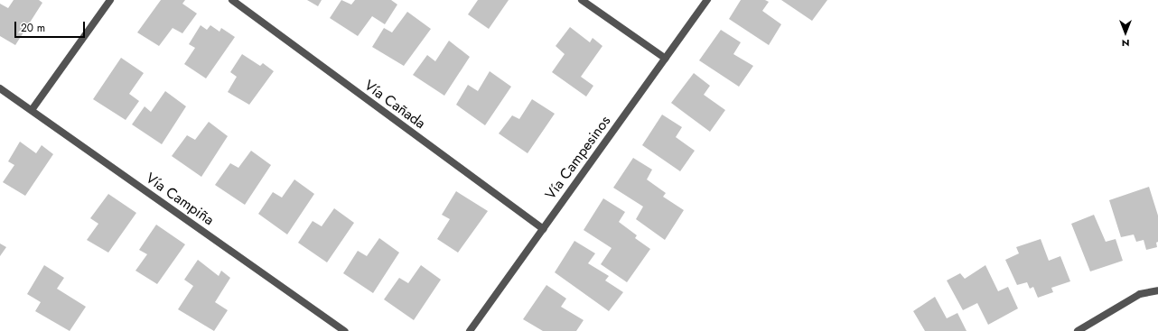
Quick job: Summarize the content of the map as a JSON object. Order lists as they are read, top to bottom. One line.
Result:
{"streets":{"street":["Vía Cañada","Vía Campesinos","Vía Campiña"]},"crossings":[["Vía Cañada","Vía Campesinos"]],"scale_bar":"20 m","north":"bottom"}
